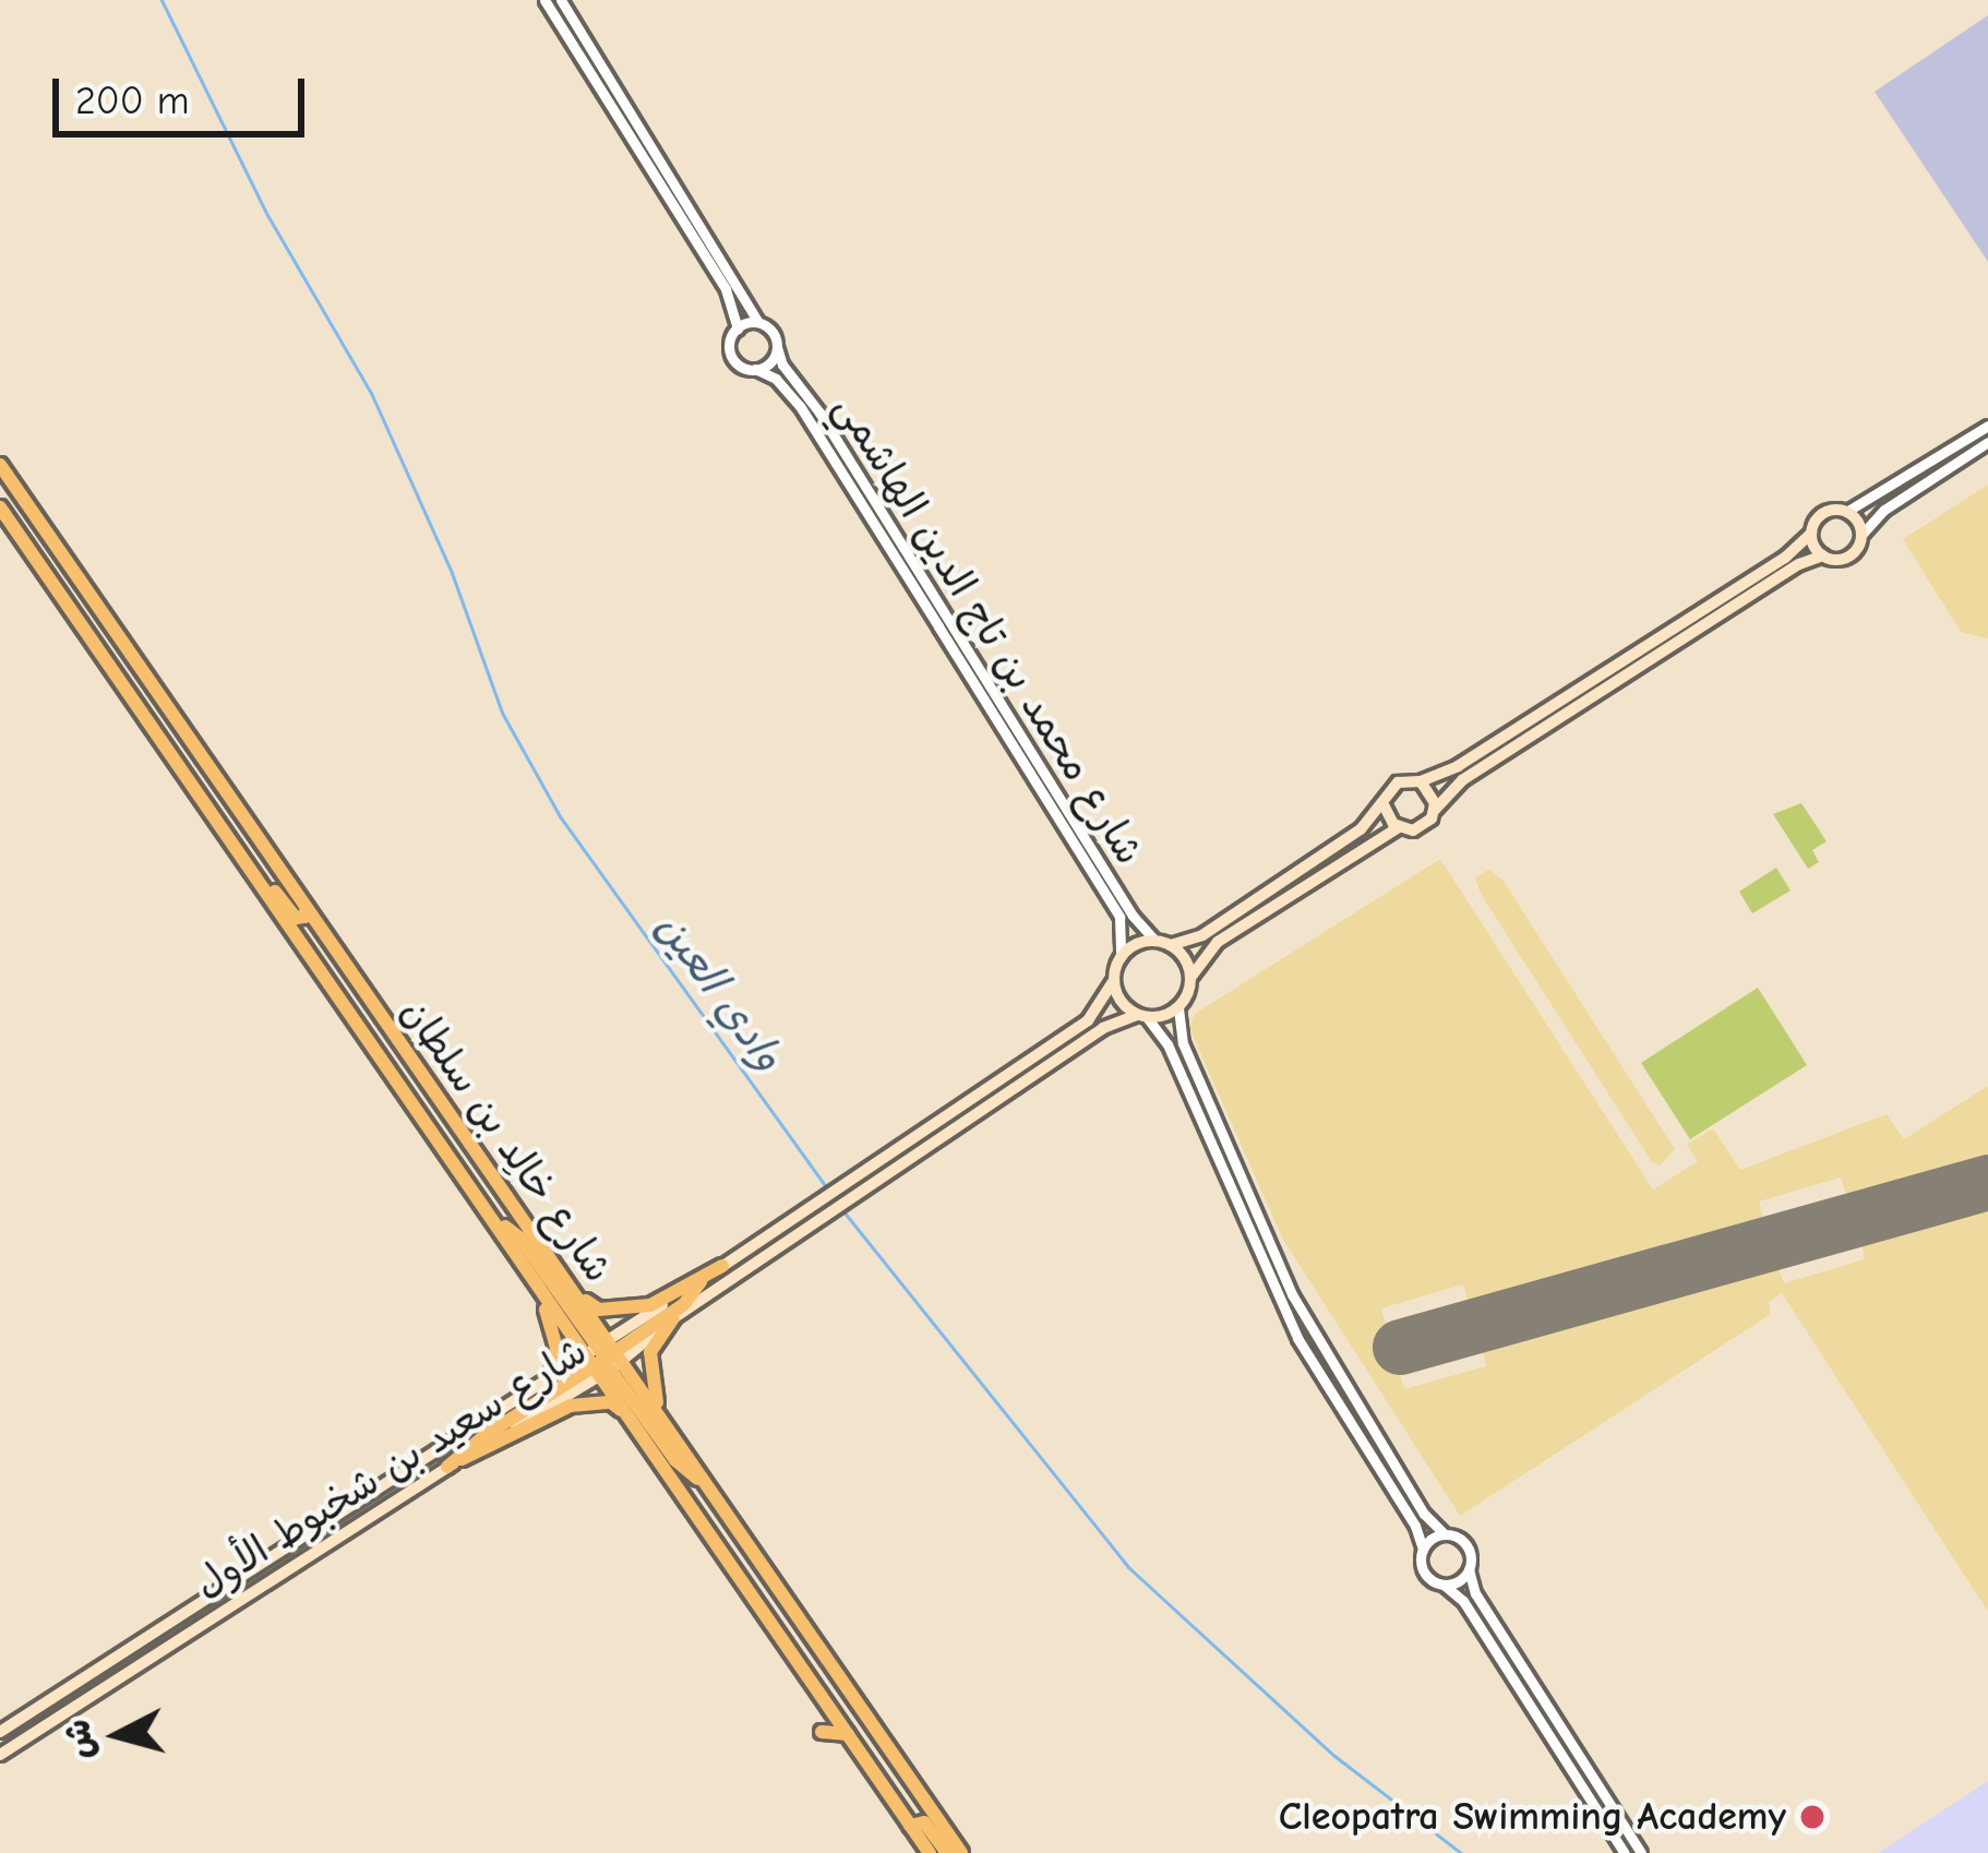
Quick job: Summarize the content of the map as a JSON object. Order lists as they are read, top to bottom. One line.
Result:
{"streets":{"main road":["شارع خالِد بن سلطان","شارع سعيد بن شخبوط الأول"],"street":["شارع محمد بن تاج الدين الهاشمي"]},"crossings":[["شارع محمد بن تاج الدين الهاشمي","شارع سعيد بن شخبوط الأول"],["شارع خالِد بن سلطان","شارع سعيد بن شخبوط الأول"]],"water":["وادي العين"],"places":["Cleopatra Swimming Academy"],"scale_bar":"200 m","north":"left"}
